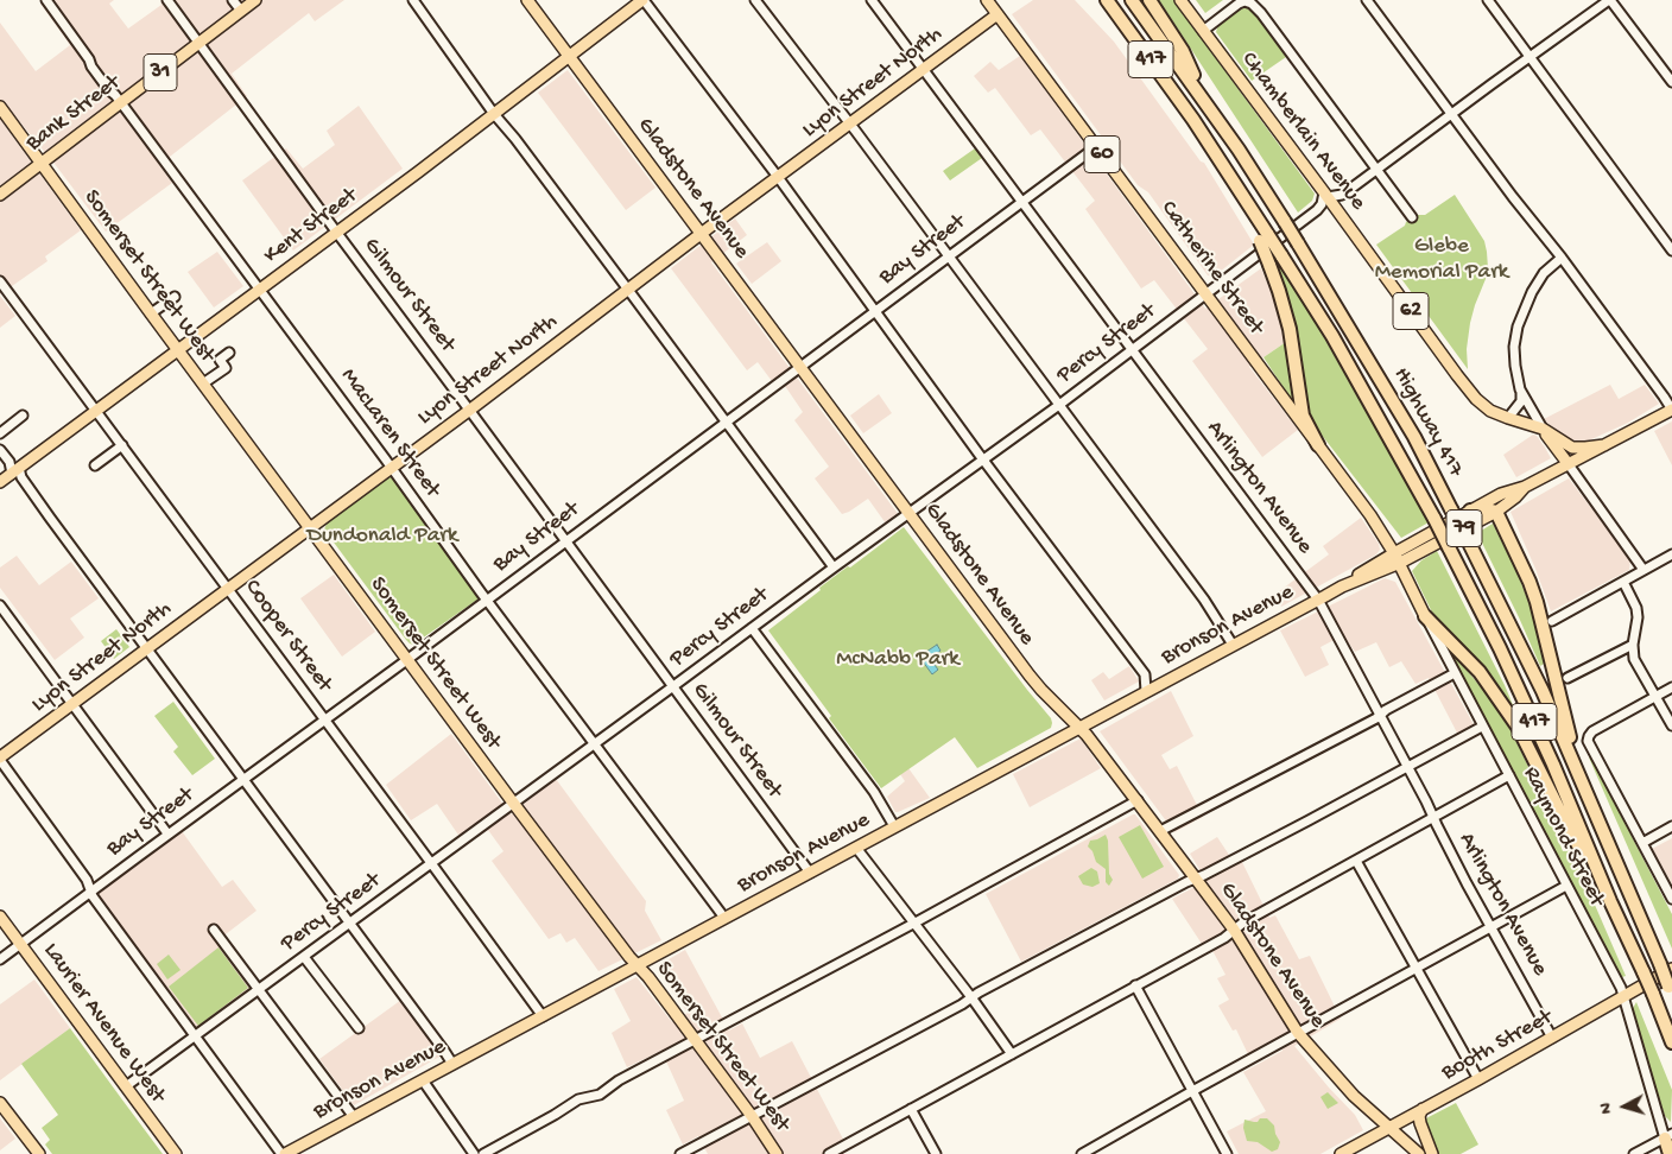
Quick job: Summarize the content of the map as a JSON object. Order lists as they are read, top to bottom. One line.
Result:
{"streets":{"highway":["417","Highway 417"],"main road":["31","Lyon Street North","Bank Street","Chamberlain Avenue","60","Gladstone Avenue","Kent Street","Catherine Street","Somerset Street West","62","79","Bronson Avenue","Raymond Street","Laurier Avenue West","Booth Street"],"street":["Bay Street","Gilmour Street","Percy Street","MacLaren Street","Arlington Avenue","Cooper Street"]},"crossings":[["Lyon Street North","Gladstone Avenue"],["Lyon Street North","Catherine Street"],["Lyon Street North","Somerset Street West"],["Lyon Street North","Gilmour Street"],["Lyon Street North","MacLaren Street"],["Lyon Street North","Arlington Avenue"],["Lyon Street North","Cooper Street"],["Bank Street","Somerset Street West"],["Bank Street","Gilmour Street"],["Bank Street","MacLaren Street"],["Chamberlain Avenue","Percy Street"],["Chamberlain Avenue","Bronson Avenue"],["Gladstone Avenue","Kent Street"],["Gladstone Avenue","Bay Street"],["Gladstone Avenue","Percy Street"],["Gladstone Avenue","Bronson Avenue"],["Gladstone Avenue","Booth Street"],["Kent Street","Somerset Street West"],["Kent Street","Gilmour Street"],["Kent Street","MacLaren Street"],["Kent Street","Cooper Street"],["Bay Street","Catherine Street"],["Bay Street","Somerset Street West"],["Bay Street","Gilmour Street"],["Bay Street","MacLaren Street"],["Bay Street","Arlington Avenue"],["Bay Street","Cooper Street"],["Bay Street","Laurier Avenue West"],["Catherine Street","Percy Street"],["Catherine Street","Bronson Avenue"],["Catherine Street","Raymond Street"],["Somerset Street West","Percy Street"],["Somerset Street West","Bronson Avenue"],["Gilmour Street","Percy Street"],["Gilmour Street","Bronson Avenue"],["Percy Street","MacLaren Street"],["Percy Street","Arlington Avenue"],["Percy Street","Cooper Street"],["Percy Street","Laurier Avenue West"],["Highway 417","Booth Street"],["MacLaren Street","Bronson Avenue"],["Arlington Avenue","Bronson Avenue"],["Arlington Avenue","Booth Street"],["Bronson Avenue","Cooper Street"],["Bronson Avenue","Raymond Street"],["Raymond Street","Booth Street"]],"parks":["Glebe Memorial Park","Dundonald Park","McNabb Park"],"north":"left"}
